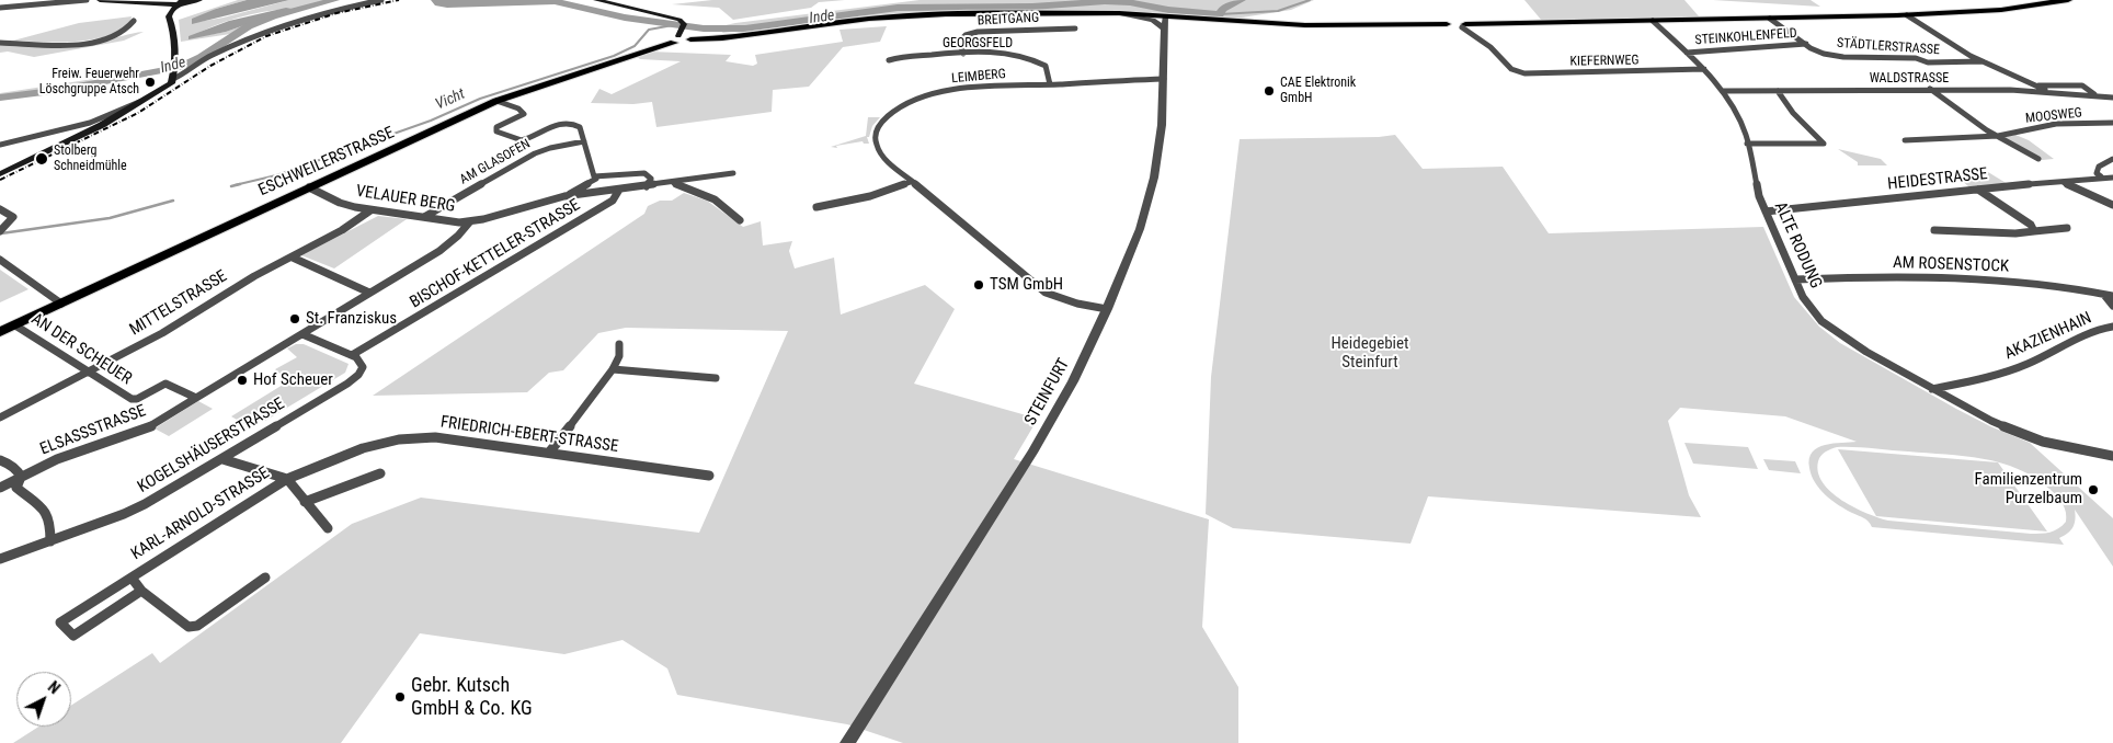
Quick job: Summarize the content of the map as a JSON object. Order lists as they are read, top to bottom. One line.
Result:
{"streets":{"main road":["ESCHWEILERSTRASSE"],"street":["BREITGANG","STEINKOHLENFELD","GEORGSFELD","STÄDTLERSTRASSE","KIEFERNWEG","LEIMBERG","WALDSTRASSE","MOOSWEG","AM GLASOFEN","HEIDESTRASSE","VELAUER BERG","ALTE RODUNG","BISCHOF-KETTELER-STRASSE","AM ROSENSTOCK","MITTELSTRASSE","AKAZIENHAIN","AN DER SCHEUER","STEINFURT","ELSASSSTRASSE","FRIEDRICH-EBERT-STRASSE","KOGELSHÄUSERSTRASSE","KARL-ARNOLD-STRASSE"]},"crossings":[["BREITGANG","GEORGSFELD"],["STEINKOHLENFELD","STÄDTLERSTRASSE"],["STEINKOHLENFELD","ALTE RODUNG"],["GEORGSFELD","LEIMBERG"],["KIEFERNWEG","ALTE RODUNG"],["LEIMBERG","STEINFURT"],["WALDSTRASSE","MOOSWEG"],["WALDSTRASSE","ALTE RODUNG"],["ESCHWEILERSTRASSE","VELAUER BERG"],["ESCHWEILERSTRASSE","AN DER SCHEUER"],["AM GLASOFEN","VELAUER BERG"],["HEIDESTRASSE","ALTE RODUNG"],["VELAUER BERG","BISCHOF-KETTELER-STRASSE"],["VELAUER BERG","MITTELSTRASSE"],["ALTE RODUNG","AM ROSENSTOCK"],["ALTE RODUNG","AKAZIENHAIN"],["BISCHOF-KETTELER-STRASSE","KOGELSHÄUSERSTRASSE"],["MITTELSTRASSE","AN DER SCHEUER"],["AN DER SCHEUER","ELSASSSTRASSE"],["FRIEDRICH-EBERT-STRASSE","KARL-ARNOLD-STRASSE"]],"water":["Inde","Vicht"],"parks":["Heidegebiet Steinfurt"],"places":["Freiw. Feuerwehr Löschgruppe Atsch","CAE Elektronik GmbH","Stolberg Schneidmühle","TSM GmbH","St. Franziskus","Hof Scheuer","Familienzentrum Purzelbaum","Gebr. Kutsch GmbH & Co. KG"],"north":"top right"}
